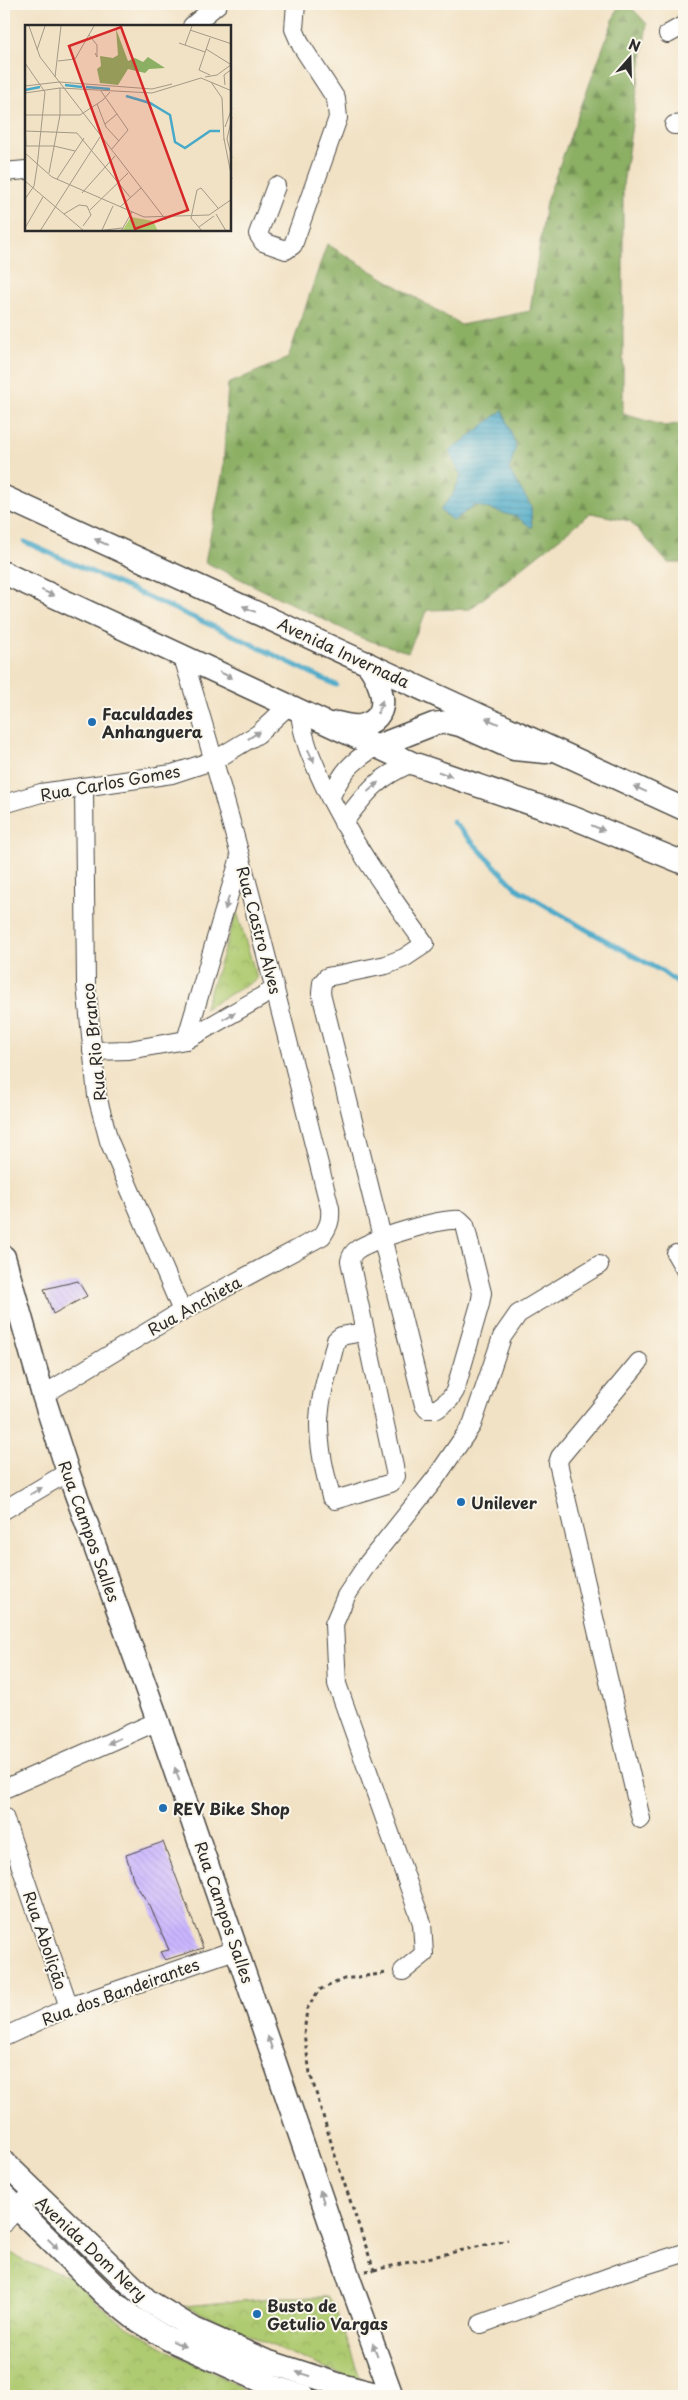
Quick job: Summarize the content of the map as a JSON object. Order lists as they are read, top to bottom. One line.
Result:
{"streets":{"main road":["Avenida Invernada","Rua Campos Salles","Avenida Dom Nery"],"street":["Rua Carlos Gomes","Rua Castro Alves","Rua Rio Branco","Rua Anchieta","Rua Abolição","Rua dos Bandeirantes"]},"crossings":[["Rua Carlos Gomes","Rua Castro Alves"],["Rua Carlos Gomes","Rua Rio Branco"],["Rua Castro Alves","Rua Anchieta"],["Rua Rio Branco","Rua Anchieta"],["Rua Anchieta","Rua Campos Salles"],["Rua Campos Salles","Rua dos Bandeirantes"],["Rua Abolição","Rua dos Bandeirantes"]],"one_way":["Rua Campos Salles"],"places":["Faculdades Anhanguera","Unilever","REV Bike Shop","Busto de Getulio Vargas"],"north":"top"}
